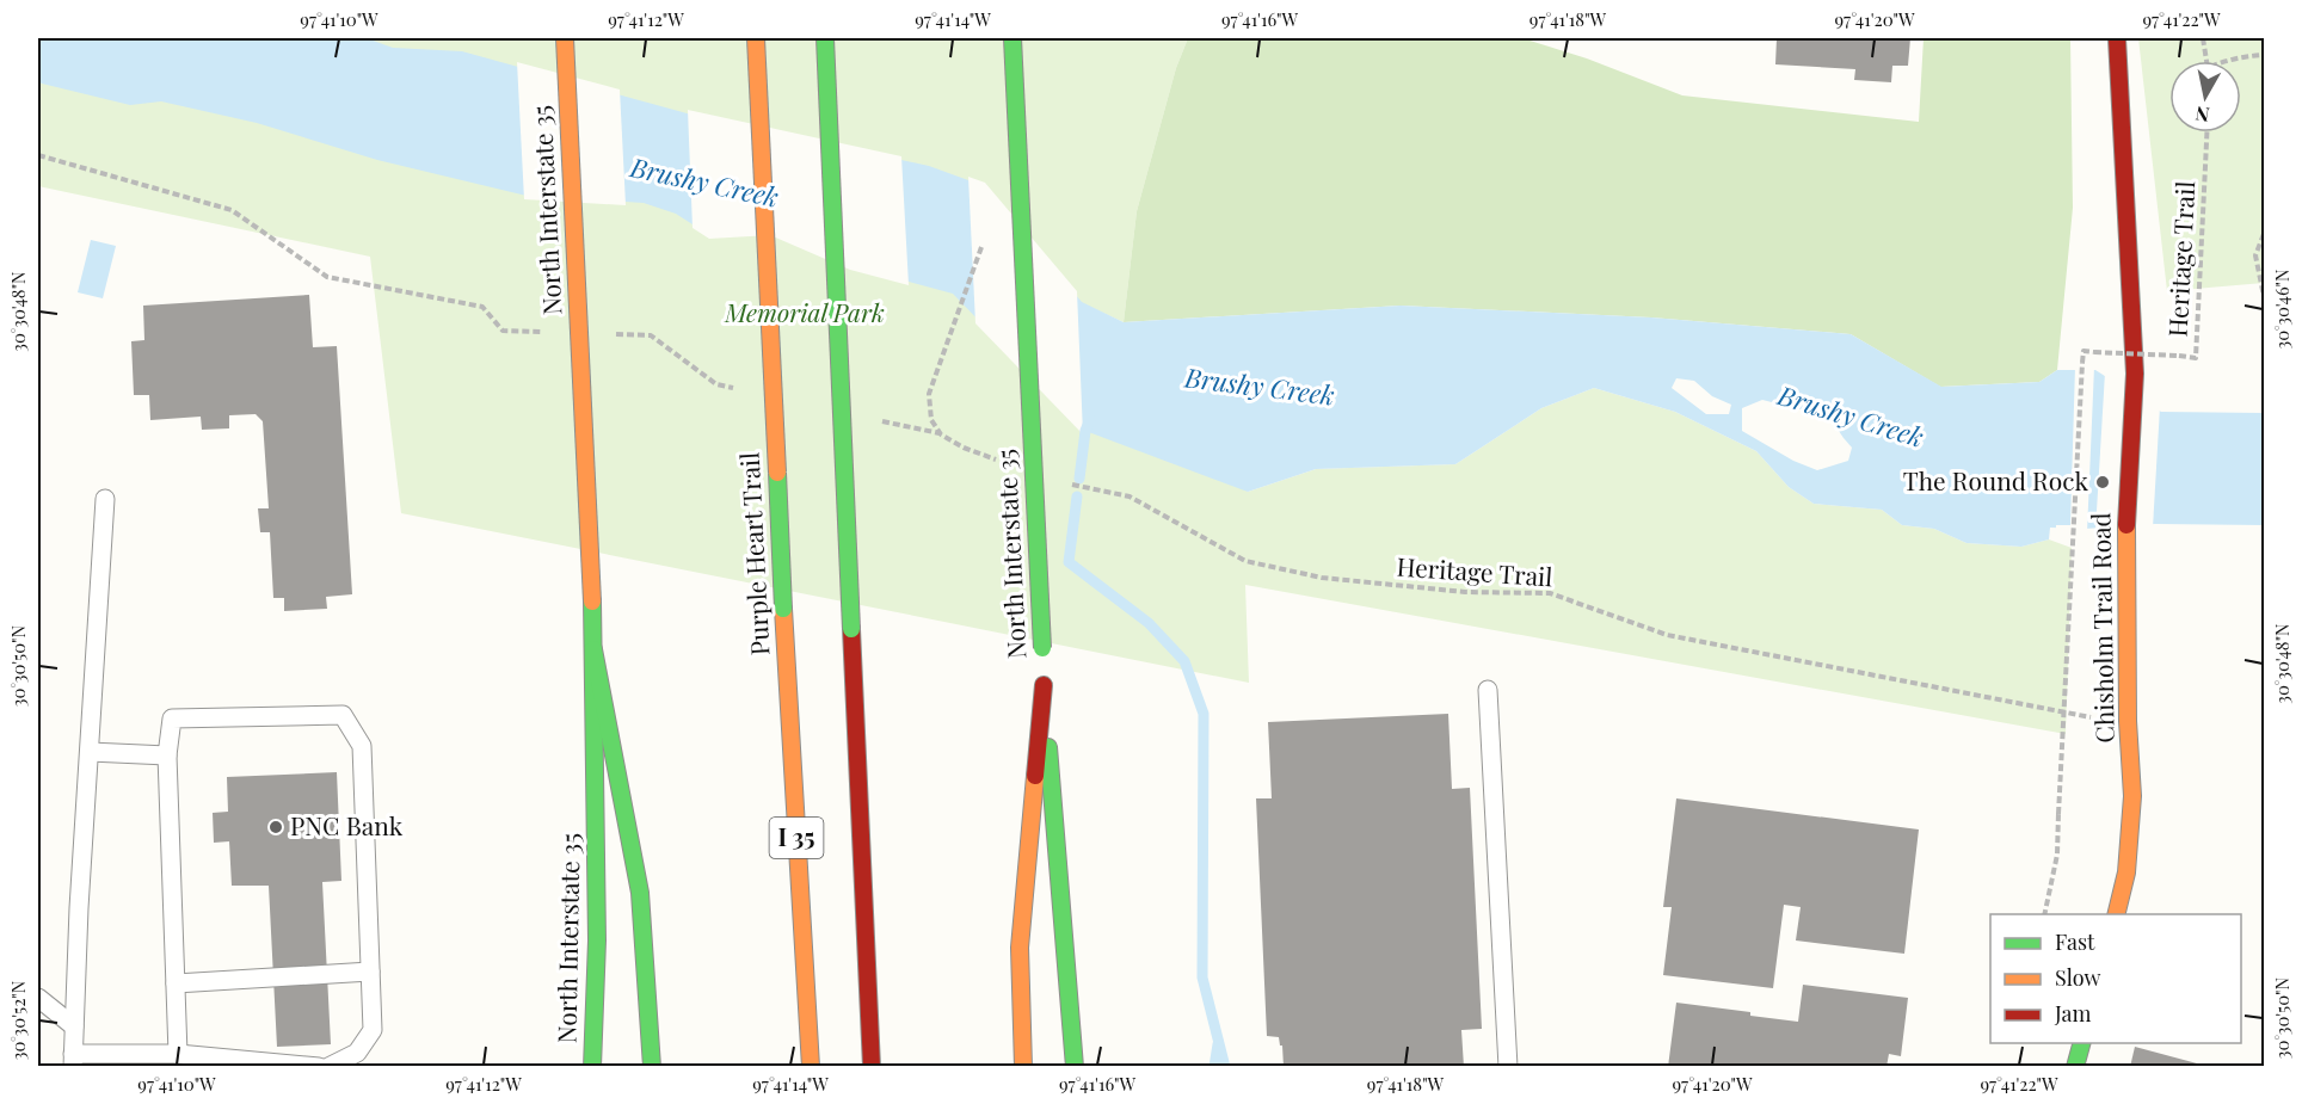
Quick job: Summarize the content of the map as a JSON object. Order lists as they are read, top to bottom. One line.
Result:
{"streets":{"main road":["North Interstate 35","Purple Heart Trail","Chisholm Trail Road","I 35"],"path":["Heritage Trail"]},"water":["Brushy Creek"],"parks":["Memorial Park"],"places":["The Round Rock","PNC Bank"],"legend":["Fast","Slow","Jam"],"north":"bottom","coordinates":["97°41'10\"W","97°41'12\"W","97°41'14\"W","97°41'16\"W","97°41'18\"W","97°41'20\"W","97°41'22\"W","30°30'46\"N","30°30'48\"N","30°30'50\"N","30°30'52\"N"]}
